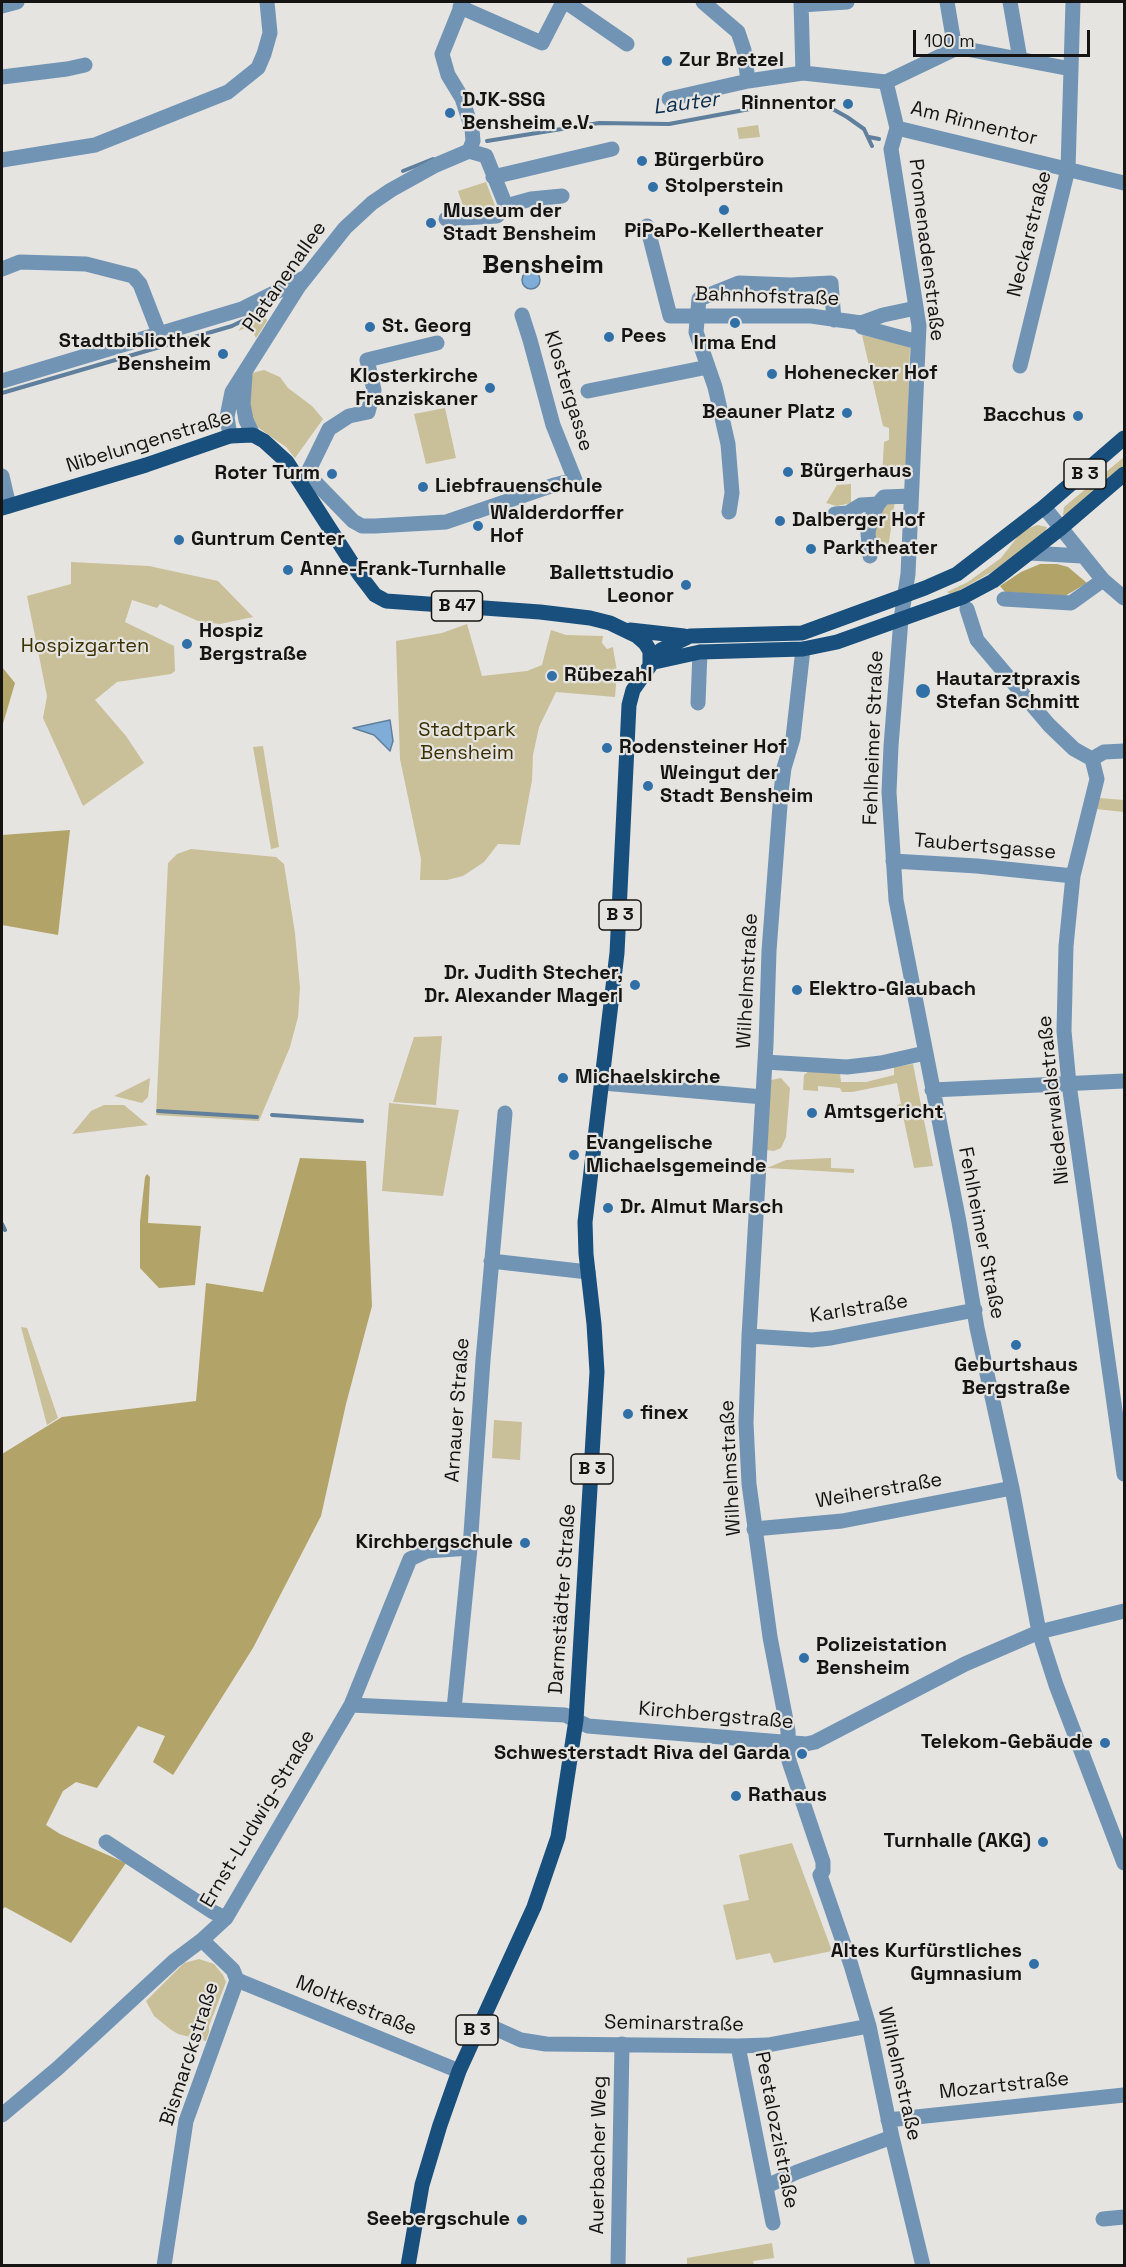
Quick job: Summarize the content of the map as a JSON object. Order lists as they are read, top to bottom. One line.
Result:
{"streets":{"main road":["Nibelungenstraße","B 3","B 47","Darmstädter Straße"],"street":["Am Rinnentor","Neckarstraße","Promenadenstraße","Platanenallee","Bahnhofstraße","Klostergasse","Fehlheimer Straße","Taubertsgasse","Wilhelmstraße","Niederwaldstraße","Karlstraße","Arnauer Straße","Weiherstraße","Kirchbergstraße","Ernst-Ludwig-Straße","Moltkestraße","Seminarstraße","Bismarckstraße","Mozartstraße","Pestalozzistraße","Auerbacher Weg"]},"crossings":[["Am Rinnentor","Neckarstraße"],["Am Rinnentor","Promenadenstraße"],["Promenadenstraße","Bahnhofstraße"],["Promenadenstraße","B 3"],["Promenadenstraße","Fehlheimer Straße"],["Platanenallee","Nibelungenstraße"],["Klostergasse","Nibelungenstraße"],["Nibelungenstraße","B 47"],["B 3","B 47"],["B 3","Fehlheimer Straße"],["B 3","Wilhelmstraße"],["B 3","Darmstädter Straße"],["Fehlheimer Straße","Taubertsgasse"],["Fehlheimer Straße","Karlstraße"],["Fehlheimer Straße","Weiherstraße"],["Fehlheimer Straße","Kirchbergstraße"],["Taubertsgasse","Niederwaldstraße"],["Wilhelmstraße","Karlstraße"],["Wilhelmstraße","Weiherstraße"],["Wilhelmstraße","Kirchbergstraße"],["Wilhelmstraße","Seminarstraße"],["Wilhelmstraße","Mozartstraße"],["Arnauer Straße","Kirchbergstraße"],["Arnauer Straße","Ernst-Ludwig-Straße"],["Darmstädter Straße","Kirchbergstraße"],["Darmstädter Straße","Moltkestraße"],["Darmstädter Straße","Seminarstraße"],["Kirchbergstraße","Ernst-Ludwig-Straße"],["Ernst-Ludwig-Straße","Bismarckstraße"],["Moltkestraße","Bismarckstraße"],["Seminarstraße","Pestalozzistraße"],["Seminarstraße","Auerbacher Weg"]],"districts":["Bensheim"],"water":["Lauter"],"parks":["Hospizgarten","Stadtpark Bensheim"],"places":["Zur Bretzel","Rinnentor","DJK-SSG Bensheim e.V.","Bürgerbüro","Stolperstein","PiPaPo-Kellertheater","Museum der Stadt Bensheim","Irma End","St. Georg","Pees","Stadtbibliothek Bensheim","Hohenecker Hof","Klosterkirche Franziskaner","Beauner Platz","Bacchus","Bürgerhaus","Roter Turm","Liebfrauenschule","Dalberger Hof","Walderdorffer Hof","Guntrum Center","Parktheater","Anne-Frank-Turnhalle","Ballettstudio Leonor","Hospiz Bergstraße","Rübezahl","Hautarztpraxis Stefan Schmitt","Rodensteiner Hof","Weingut der Stadt Bensheim","Dr. Judith Stecher, Dr. Alexander Magerl","Elektro-Glaubach","Michaelskirche","Amtsgericht","Evangelische Michaelsgemeinde","Dr. Almut Marsch","Geburtshaus Bergstraße","finex","Kirchbergschule","Polizeistation Bensheim","Telekom-Gebäude","Schwesterstadt Riva del Garda","Rathaus","Turnhalle (AKG)","Altes Kurfürstliches Gymnasium","Seebergschule"],"scale_bar":"100 m"}
